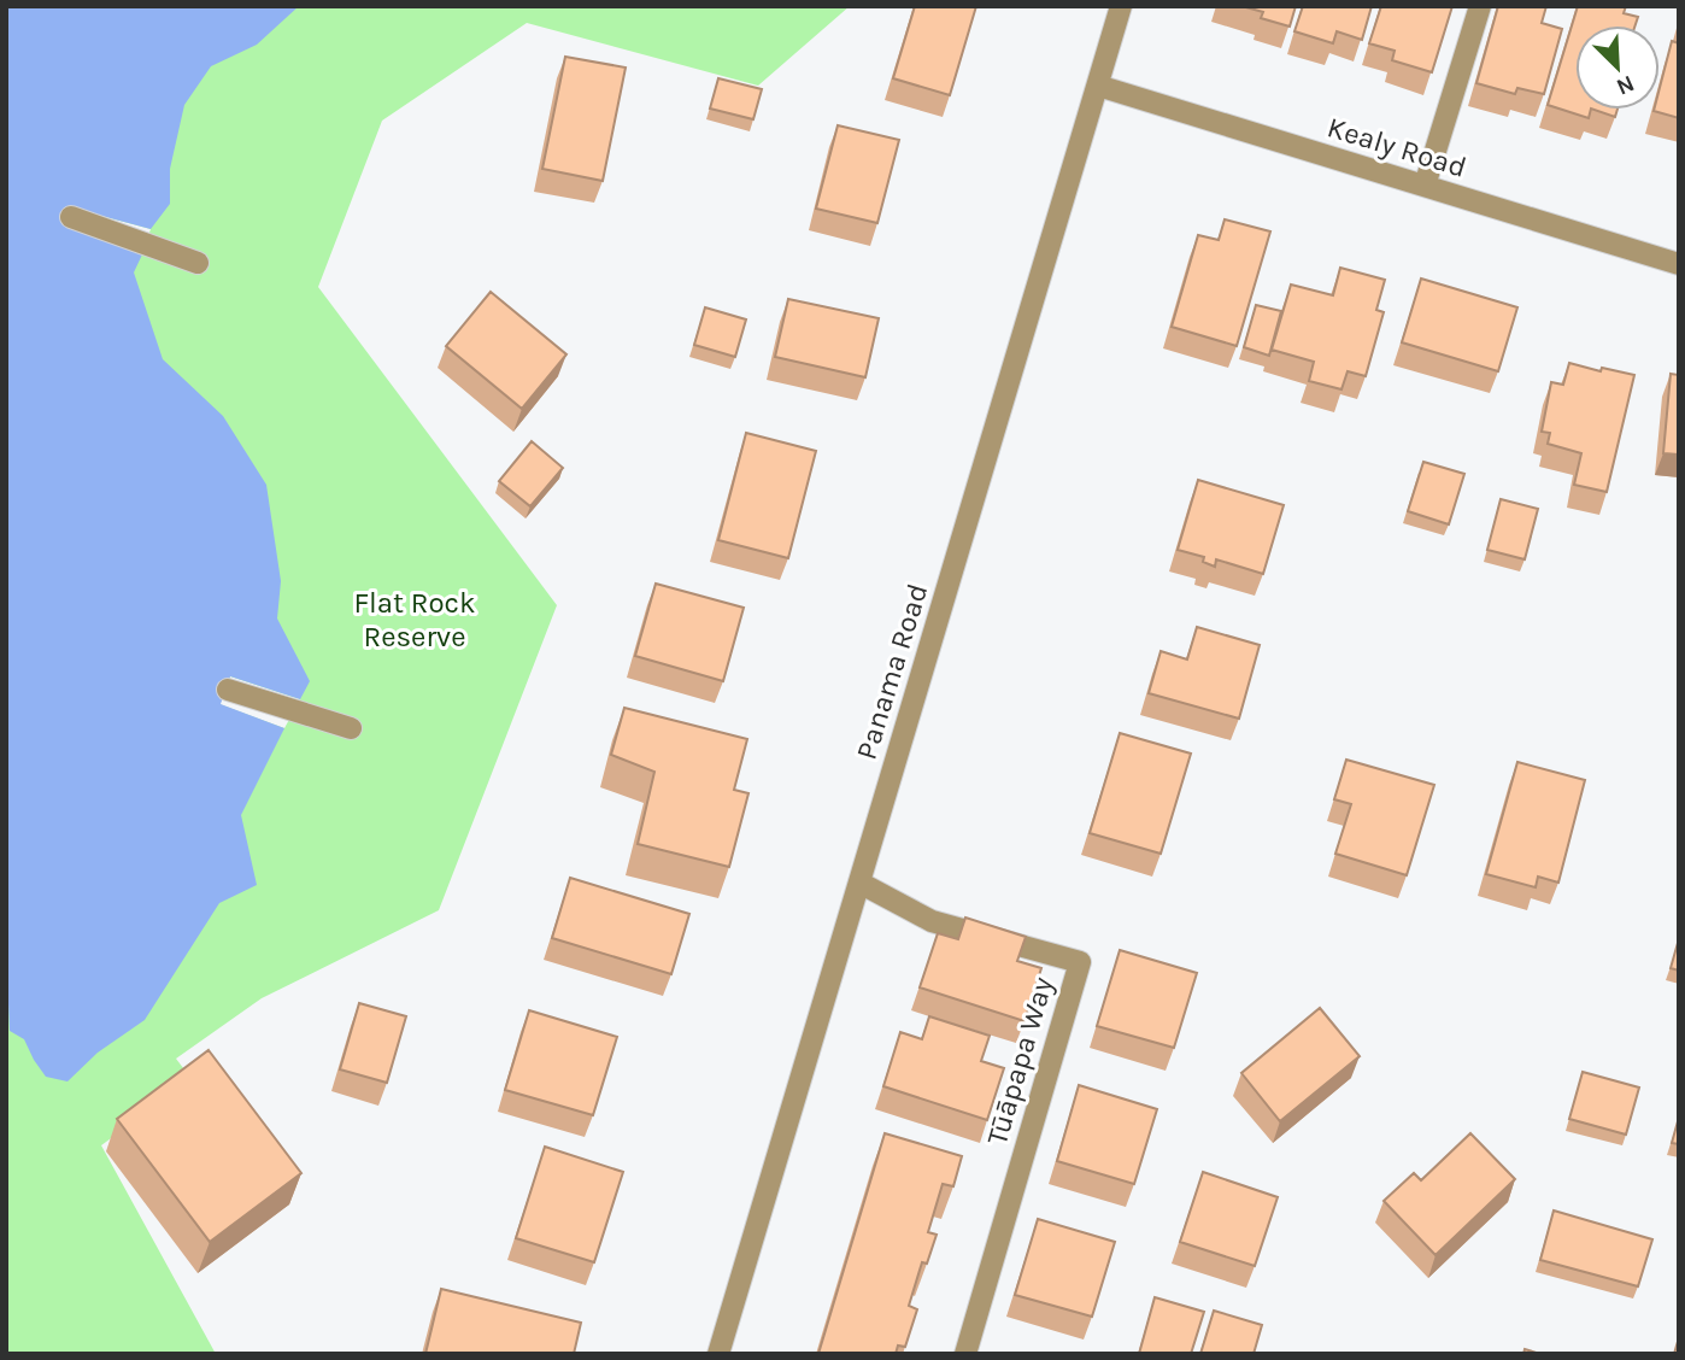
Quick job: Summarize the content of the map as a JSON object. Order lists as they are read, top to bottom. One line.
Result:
{"streets":{"street":["Kealy Road","Panama Road","Tūāpapa Way"]},"crossings":[["Kealy Road","Panama Road"],["Panama Road","Tūāpapa Way"]],"parks":["Flat Rock Reserve"],"north":"bottom right"}
